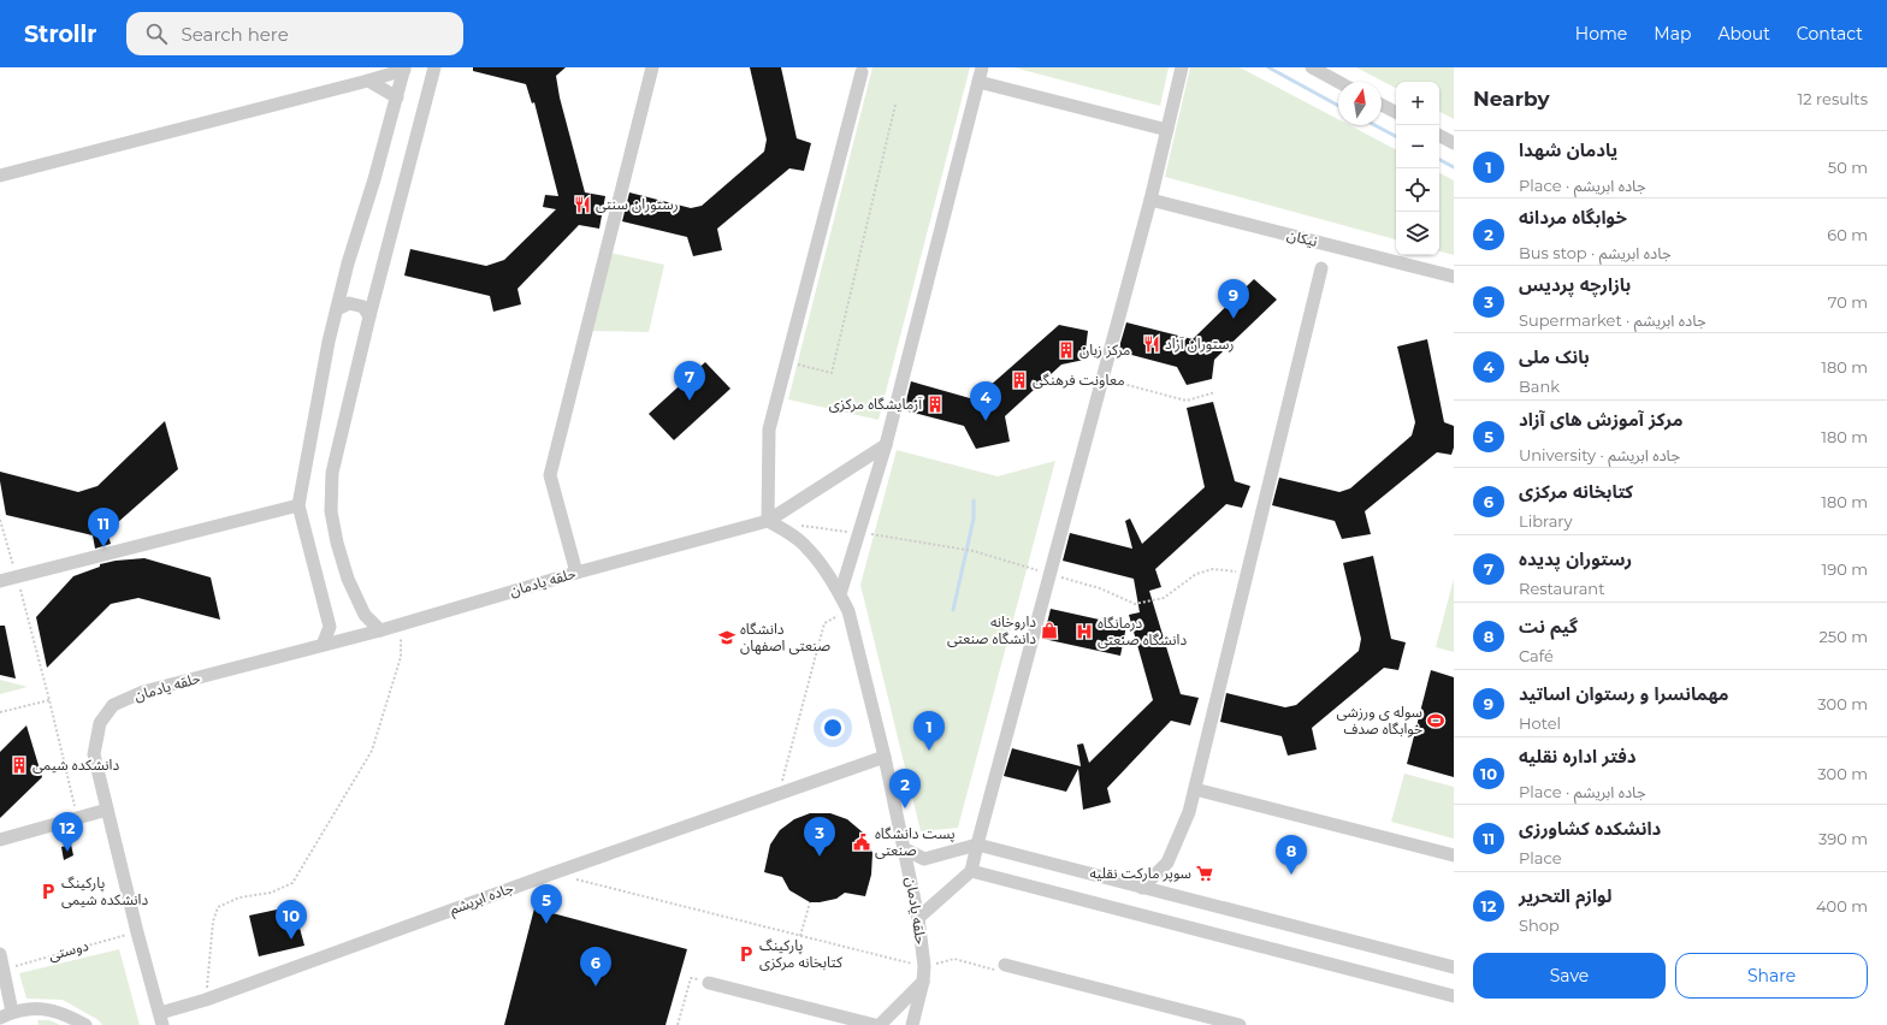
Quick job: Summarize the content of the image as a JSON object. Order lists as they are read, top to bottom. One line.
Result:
{"streets":{"street":["نیکان","حلقه یادمان","جاده ابریشم"],"path":["دوستی"]},"crossings":[["حلقه یادمان","جاده ابریشم"],["حلقه یادمان","دوستی"]],"places":{"restaurant":["رستوران سنتی","رستوران آزاد"],"building":["مرکز زبان","معاونت فرهنگی","آزمایشگاه مرکزی","دانشکده شیمی"],"shop":["داروخانه دانشگاه صنعتی"],"hospital":["درمانگاه دانشگاه صنعتی"],"school or university":["دانشگاه صنعتی اصفهان"],"sports":["سوله ی ورزشی خوابگاه صدف"],"public building":["پست دانشگاه صنعتی"],"supermarket":["سوپر مارکت نقلیه"],"parking":["پارکینگ دانشکده شیمی","پارکینگ کتابخانه مرکزی"]},"north":"top","page":{"header":"Strollr","search":"Search here","nav":["Home","Map","About","Contact"],"heading":["Nearby","12 results"],"map_buttons":["+","−"],"list":[{"mark":"1","name":"یادمان شهدا","note":"Place · جاده ابریشم","value":"50 m"},{"mark":"2","name":"خوابگاه مردانه","note":"Bus stop · جاده ابریشم","value":"60 m"},{"mark":"3","name":"بازارچه پردیس","note":"Supermarket · جاده ابریشم","value":"70 m"},{"mark":"4","name":"بانک ملی","note":"Bank","value":"180 m"},{"mark":"5","name":"مرکز آموزش های آزاد","note":"University · جاده ابریشم","value":"180 m"},{"mark":"6","name":"کتابخانه مرکزی","note":"Library","value":"180 m"},{"mark":"7","name":"رستوران پدیده","note":"Restaurant","value":"190 m"},{"mark":"8","name":"گیم نت","note":"Café","value":"250 m"},{"mark":"9","name":"مهمانسرا و رستوان اساتید","note":"Hotel","value":"300 m"},{"mark":"10","name":"دفتر اداره نقلیه","note":"Place · جاده ابریشم","value":"300 m"},{"mark":"11","name":"دانشکده کشاورزی","note":"Place","value":"390 m"},{"mark":"12","name":"لوازم التحریر","note":"Shop","value":"400 m"}],"pins":["9","7","4","11","1","2","12","3","8","5","10","6"],"buttons":["Save","Share"]}}
